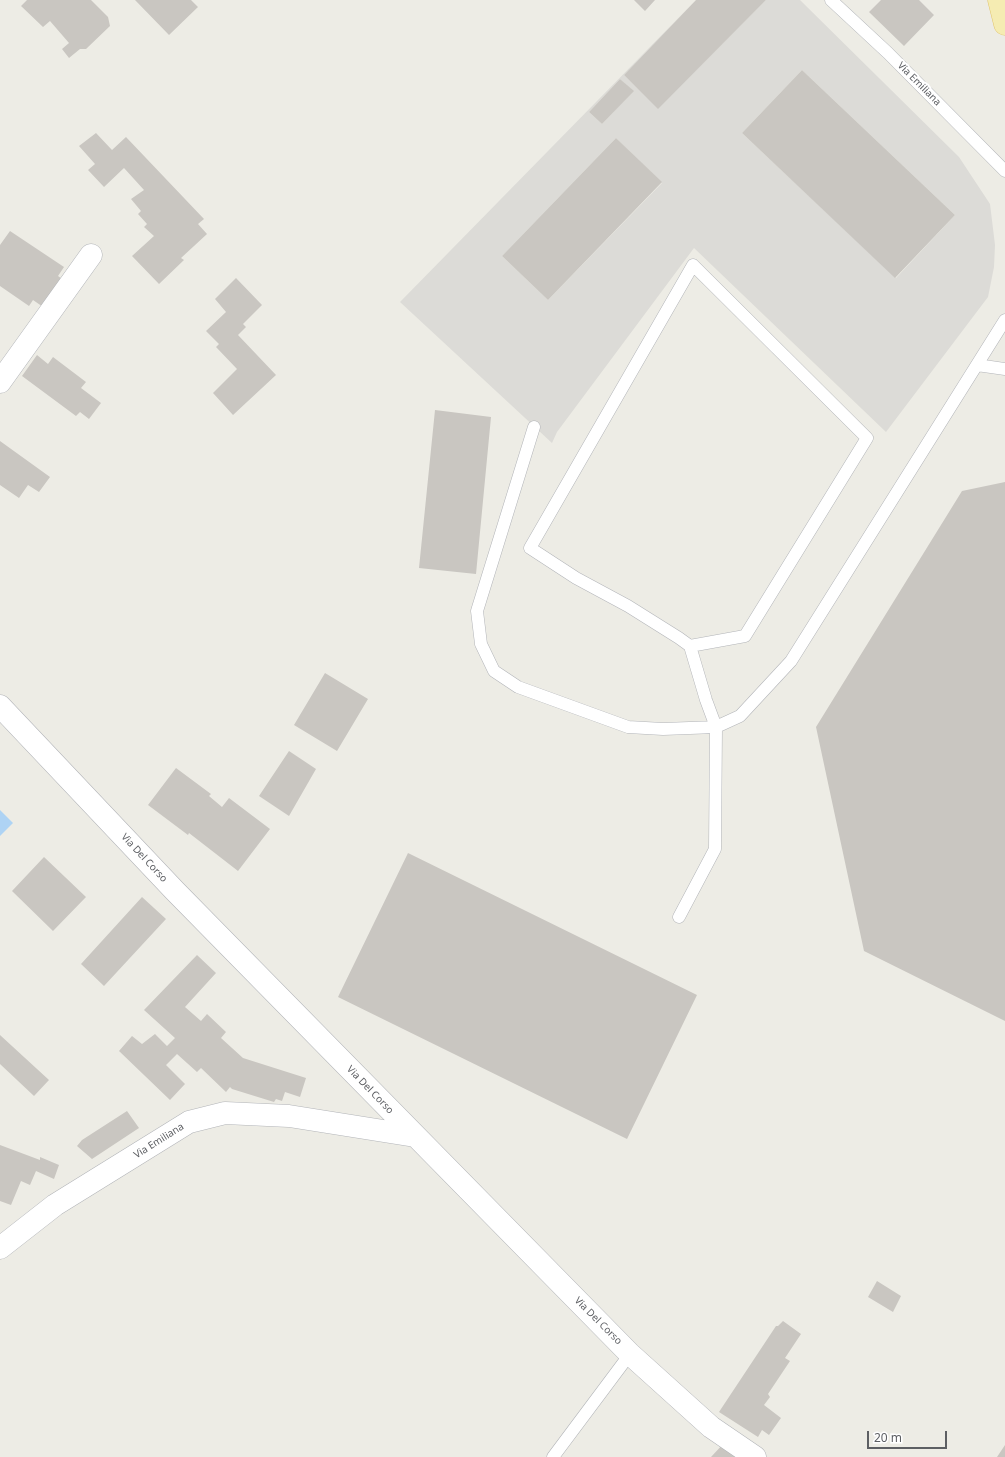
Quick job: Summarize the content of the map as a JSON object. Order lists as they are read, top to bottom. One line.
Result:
{"streets":{"street":["Via Emiliana","Via Del Corso"]},"crossings":[["Via Emiliana","Via Del Corso"]],"scale_bar":"20 m"}
